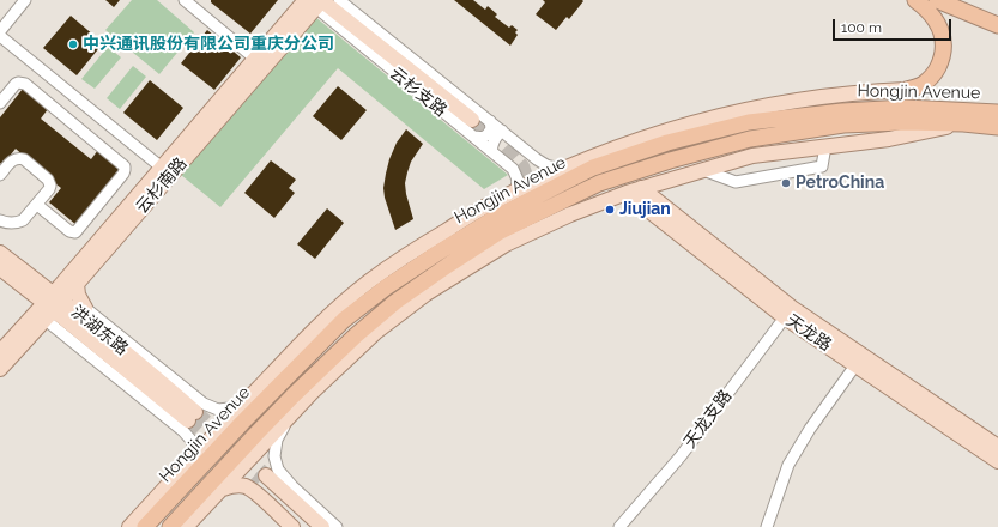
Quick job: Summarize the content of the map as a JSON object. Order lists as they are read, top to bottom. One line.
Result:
{"streets":{"highway":["Hongjin Avenue"],"main road":["云杉南路","洪湖东路","天龙路"],"street":["云杉支路","天龙支路"]},"crossings":[["云杉支路","Hongjin Avenue"],["云杉支路","云杉南路"],["Hongjin Avenue","洪湖东路"],["Hongjin Avenue","天龙路"],["云杉南路","洪湖东路"],["天龙路","天龙支路"]],"places":["中兴通讯股份有限公司重庆分公司","PetroChina","Jiujian"],"scale_bar":"100 m"}
